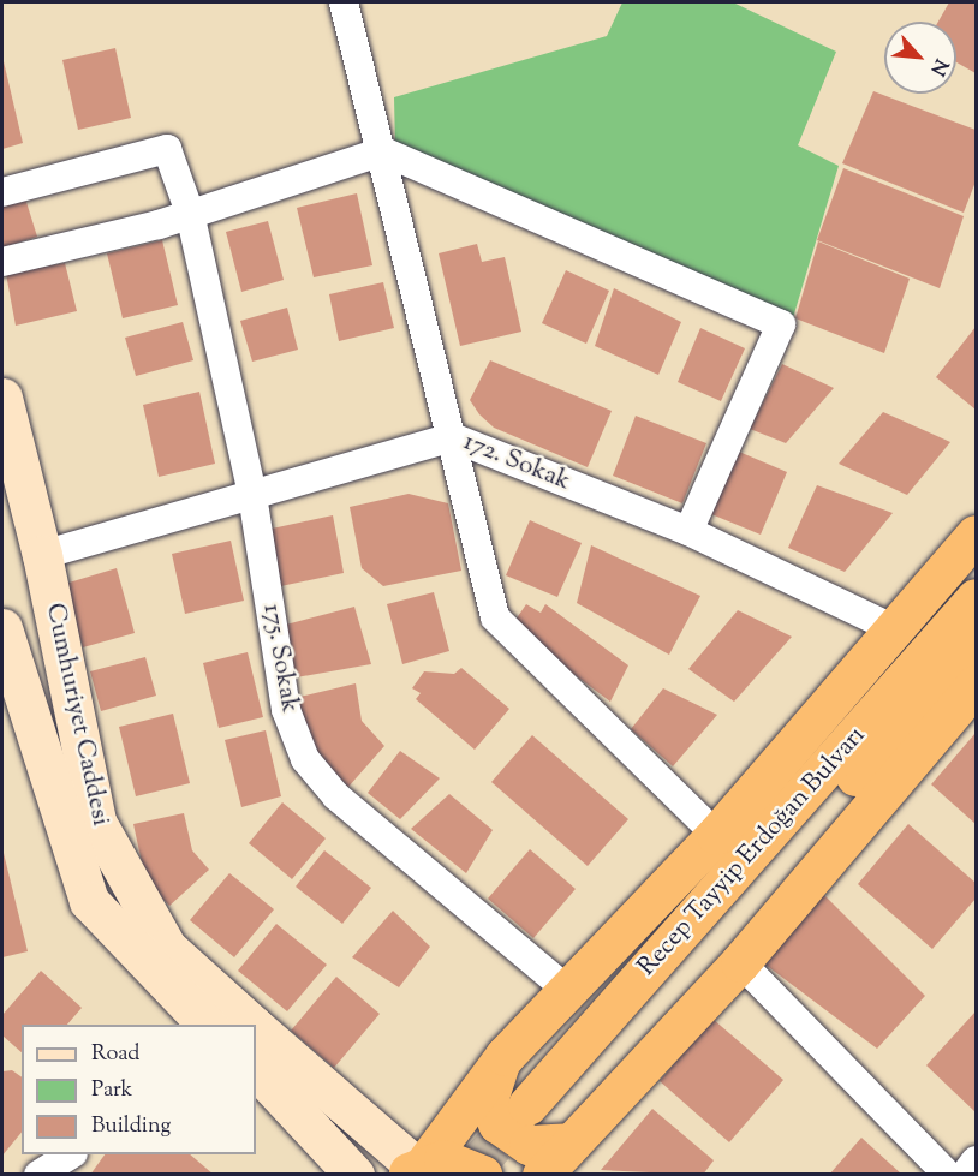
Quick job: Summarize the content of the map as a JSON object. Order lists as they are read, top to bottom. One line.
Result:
{"streets":{"highway":["Recep Tayyip Erdoğan Bulvarı"],"main road":["Cumhuriyet Caddesi"],"street":["172. Sokak","175. Sokak"]},"crossings":[["172. Sokak","175. Sokak"],["172. Sokak","Cumhuriyet Caddesi"]],"legend":["Road","Park","Building"],"north":"bottom right"}
